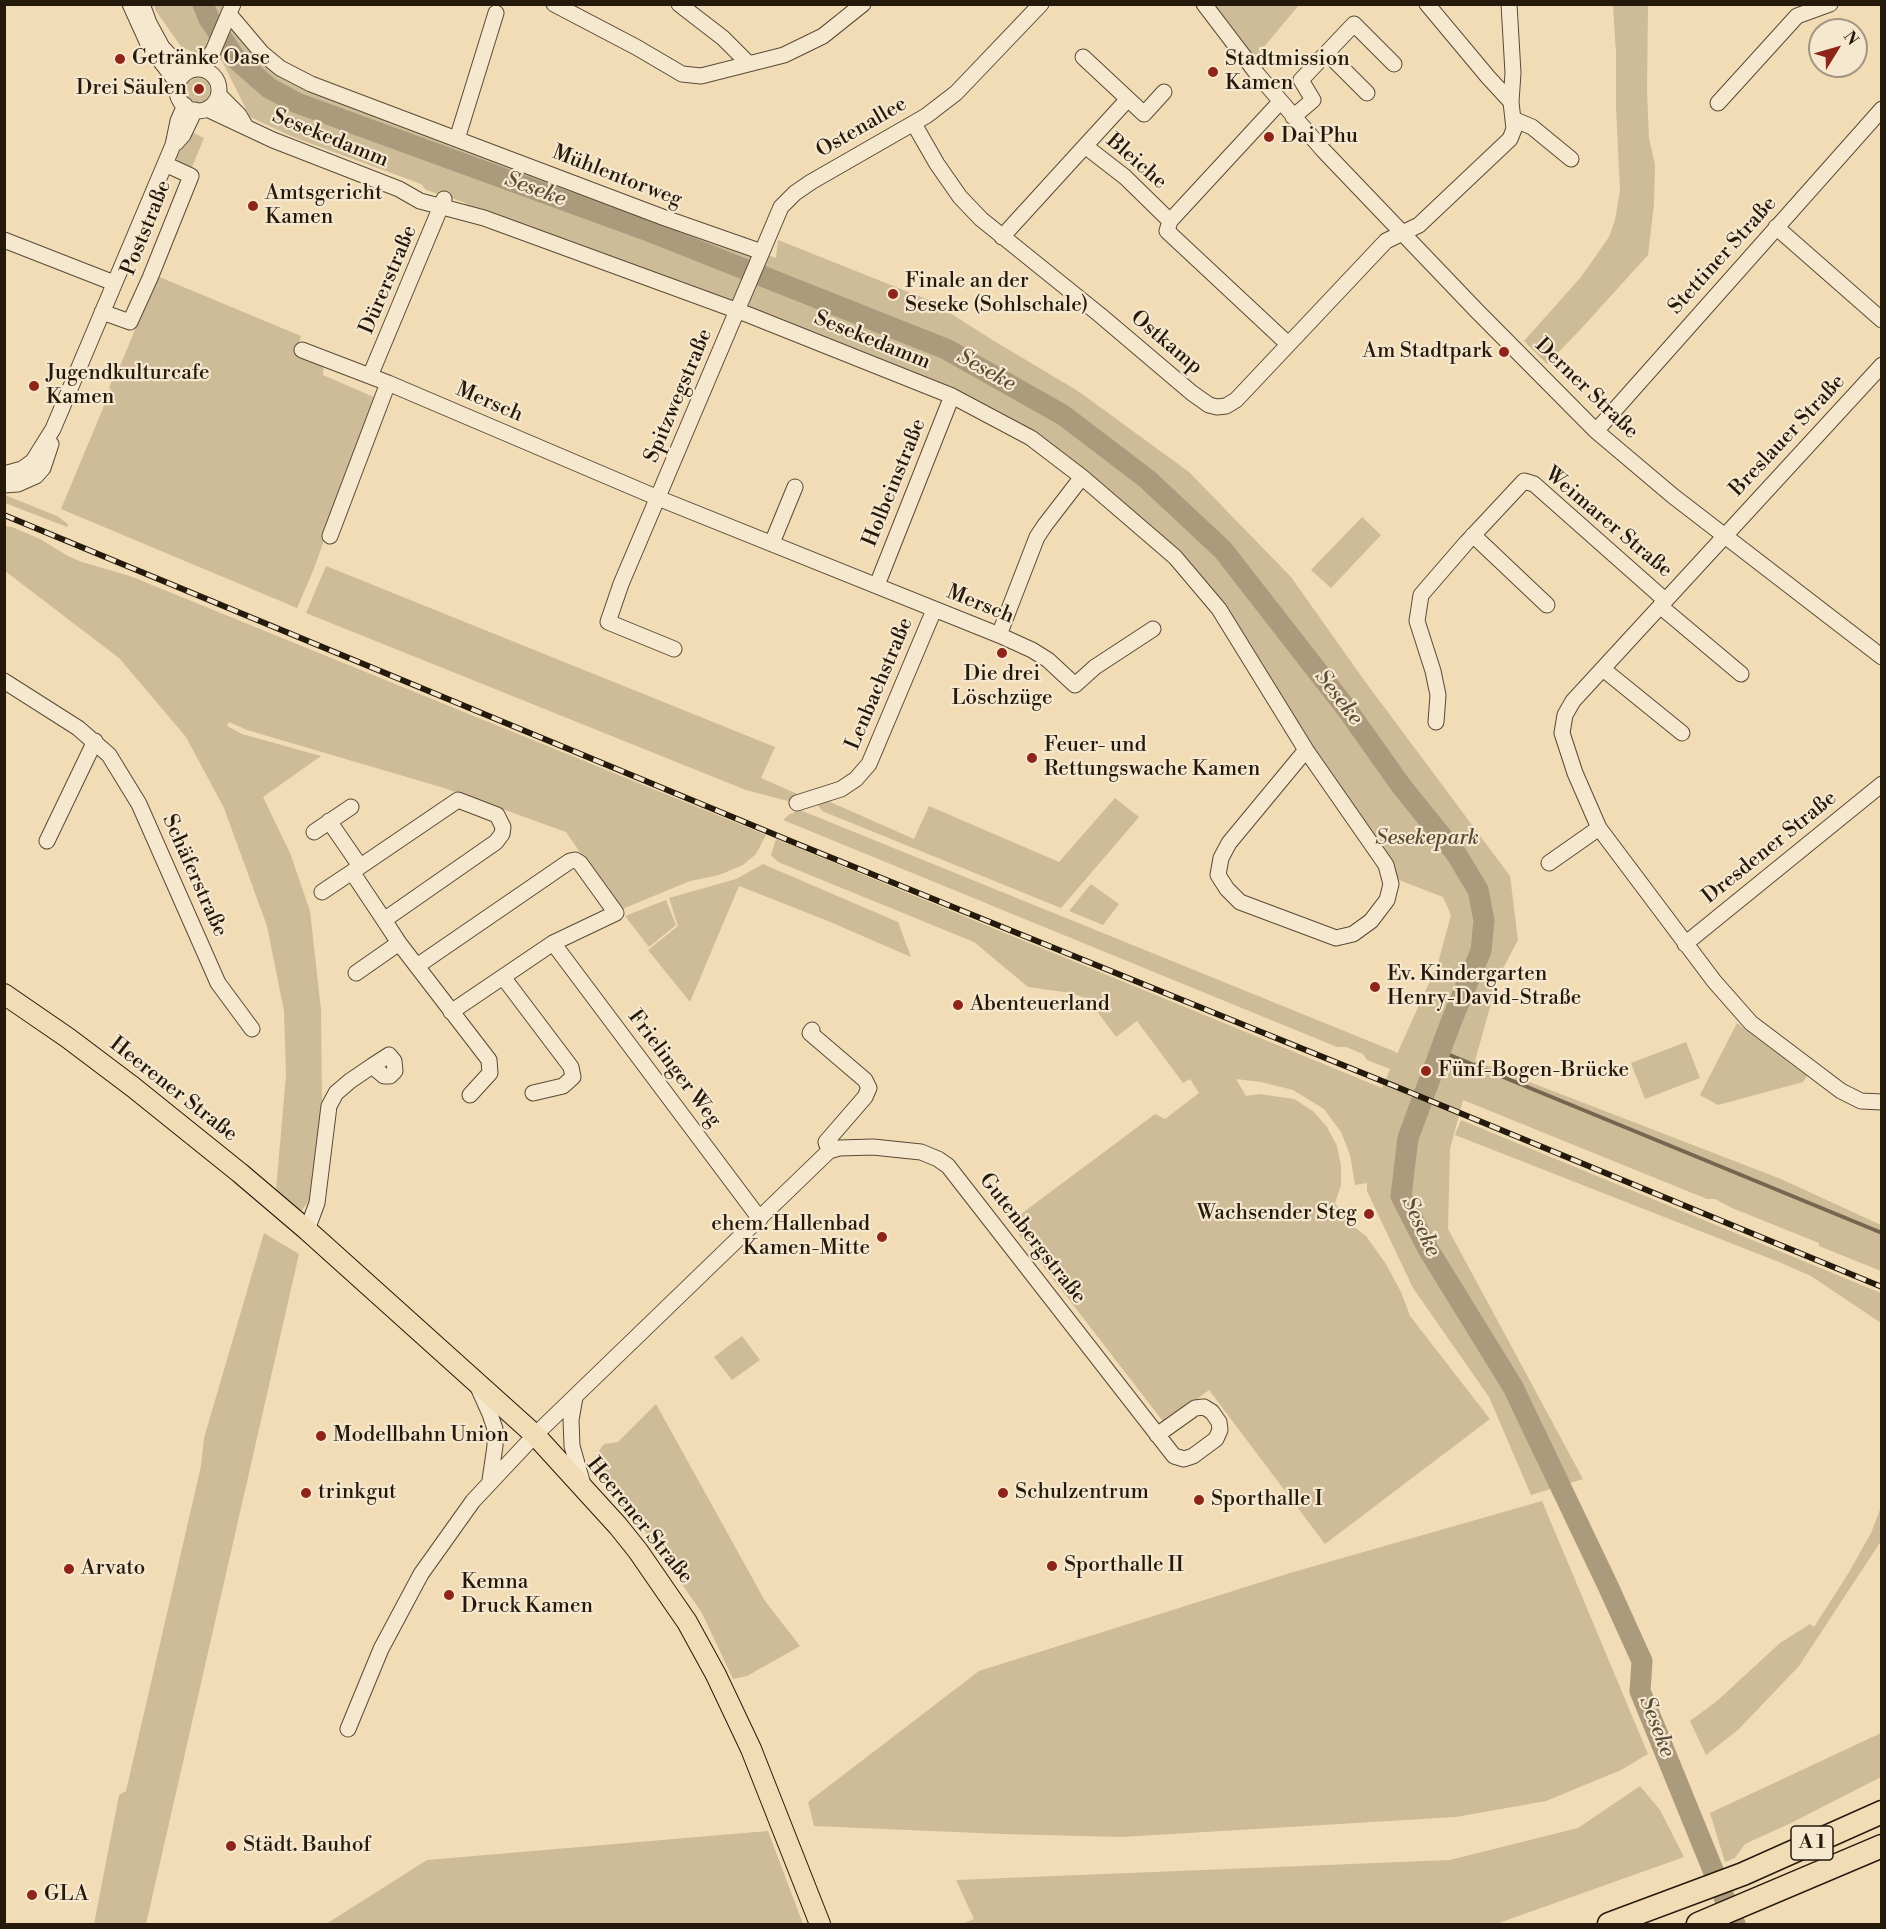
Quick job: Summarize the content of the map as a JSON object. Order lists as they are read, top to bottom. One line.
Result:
{"streets":{"highway":["A 1"],"main road":["Heerener Straße"],"street":["Ostenallee","Sesekedamm","Bleiche","Mühlentorweg","Poststraße","Stettiner Straße","Dürerstraße","Ostkamp","Derner Straße","Spitzwegstraße","Mersch","Breslauer Straße","Holbeinstraße","Weimarer Straße","Lenbachstraße","Dresdener Straße","Schäferstraße","Frielinger Weg","Gutenbergstraße"]},"crossings":[["Ostenallee","Sesekedamm"],["Ostenallee","Mühlentorweg"],["Ostenallee","Ostkamp"],["Ostenallee","Spitzwegstraße"],["Sesekedamm","Poststraße"],["Sesekedamm","Dürerstraße"],["Sesekedamm","Spitzwegstraße"],["Sesekedamm","Holbeinstraße"],["Bleiche","Ostkamp"],["Bleiche","Derner Straße"],["Stettiner Straße","Derner Straße"],["Dürerstraße","Mersch"],["Ostkamp","Derner Straße"],["Derner Straße","Breslauer Straße"],["Spitzwegstraße","Mersch"],["Mersch","Holbeinstraße"],["Mersch","Lenbachstraße"],["Breslauer Straße","Weimarer Straße"],["Breslauer Straße","Dresdener Straße"]],"water":["Seseke"],"parks":["Sesekepark"],"places":["Getränke Oase","Stadtmission Kamen","Drei Säulen","Dai Phu","Amtsgericht Kamen","Finale an der Seseke (Sohlschale)","Am Stadtpark","Jugendkulturcafe Kamen","Die drei Löschzüge","Feuer- und Rettungswache Kamen","Ev. Kindergarten Henry-David-Straße","Abenteuerland","Fünf-Bogen-Brücke","Wachsender Steg","ehem. Hallenbad Kamen-Mitte","Modellbahn Union","trinkgut","Schulzentrum","Sporthalle I","Sporthalle II","Arvato","Kemna Druck Kamen","Städt. Bauhof","GLA"],"north":"top right"}
